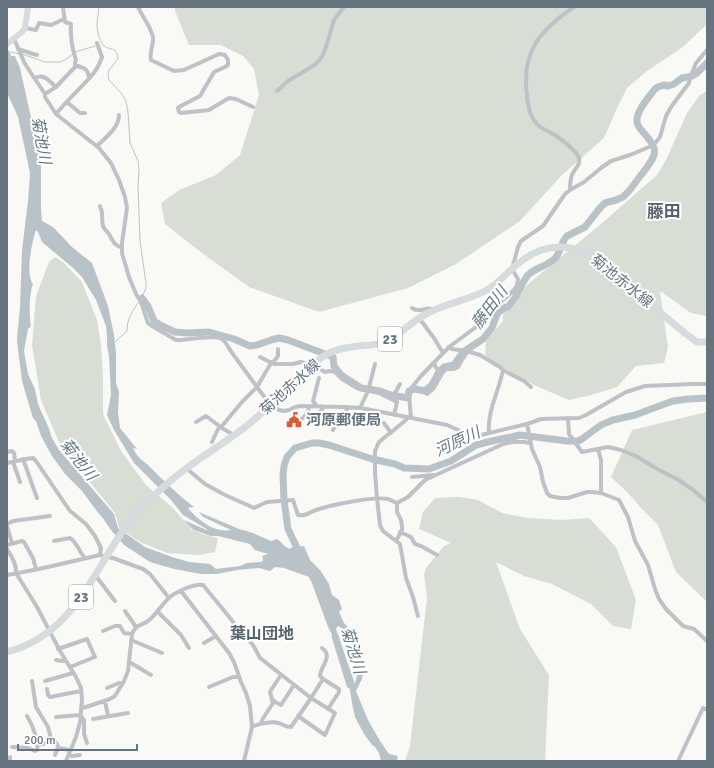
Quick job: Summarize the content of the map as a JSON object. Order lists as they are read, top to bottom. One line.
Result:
{"streets":{"main road":["菊池赤水線","23"]},"districts":["藤田","葉山団地"],"water":["菊池川","藤田川","河原川"],"places":{"public building":["河原郵便局"]},"scale_bar":"200 m"}
